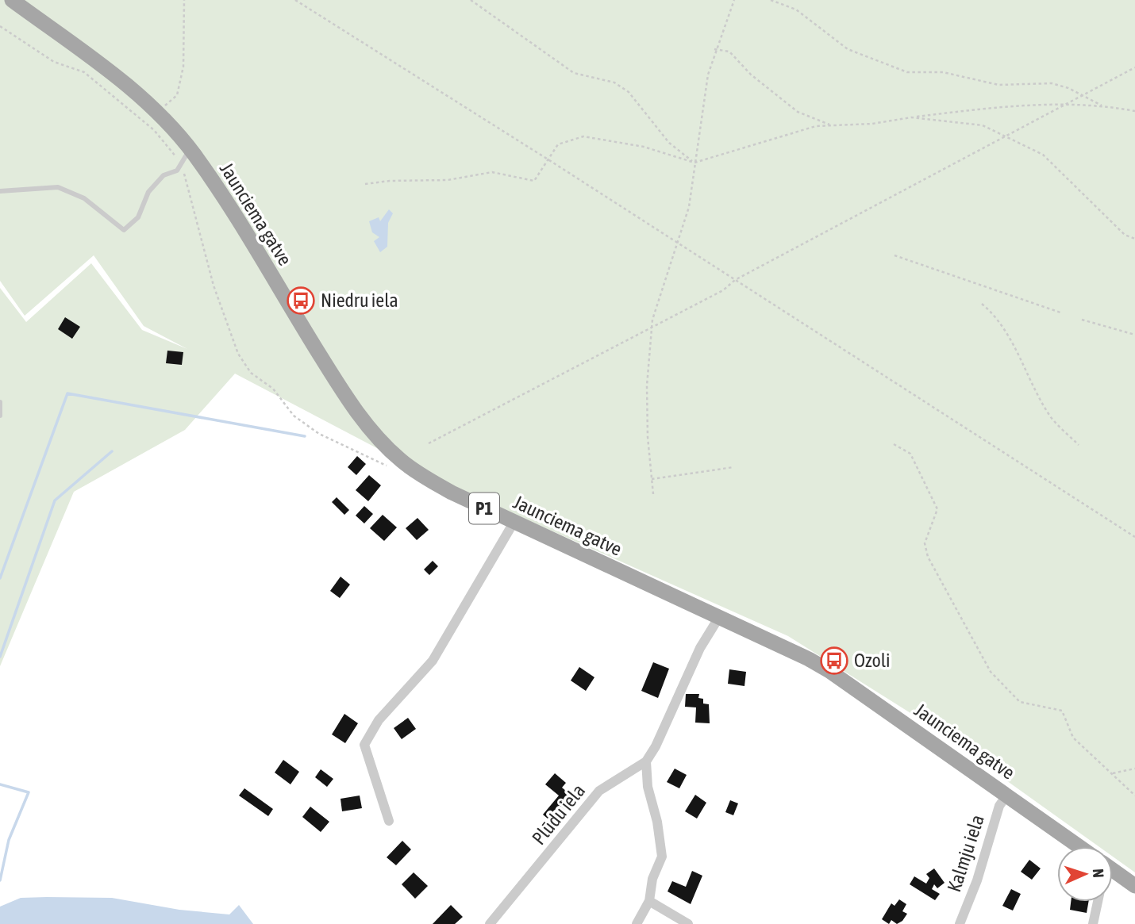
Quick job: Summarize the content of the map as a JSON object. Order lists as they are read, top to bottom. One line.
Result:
{"streets":{"main road":["Jaunciema gatve","P1"],"street":["Plūdu iela","Kalmju iela"]},"crossings":[["Jaunciema gatve","Plūdu iela"],["Jaunciema gatve","Kalmju iela"]],"places":{"bus stop":["Niedru iela","Ozoli"]},"north":"right"}
